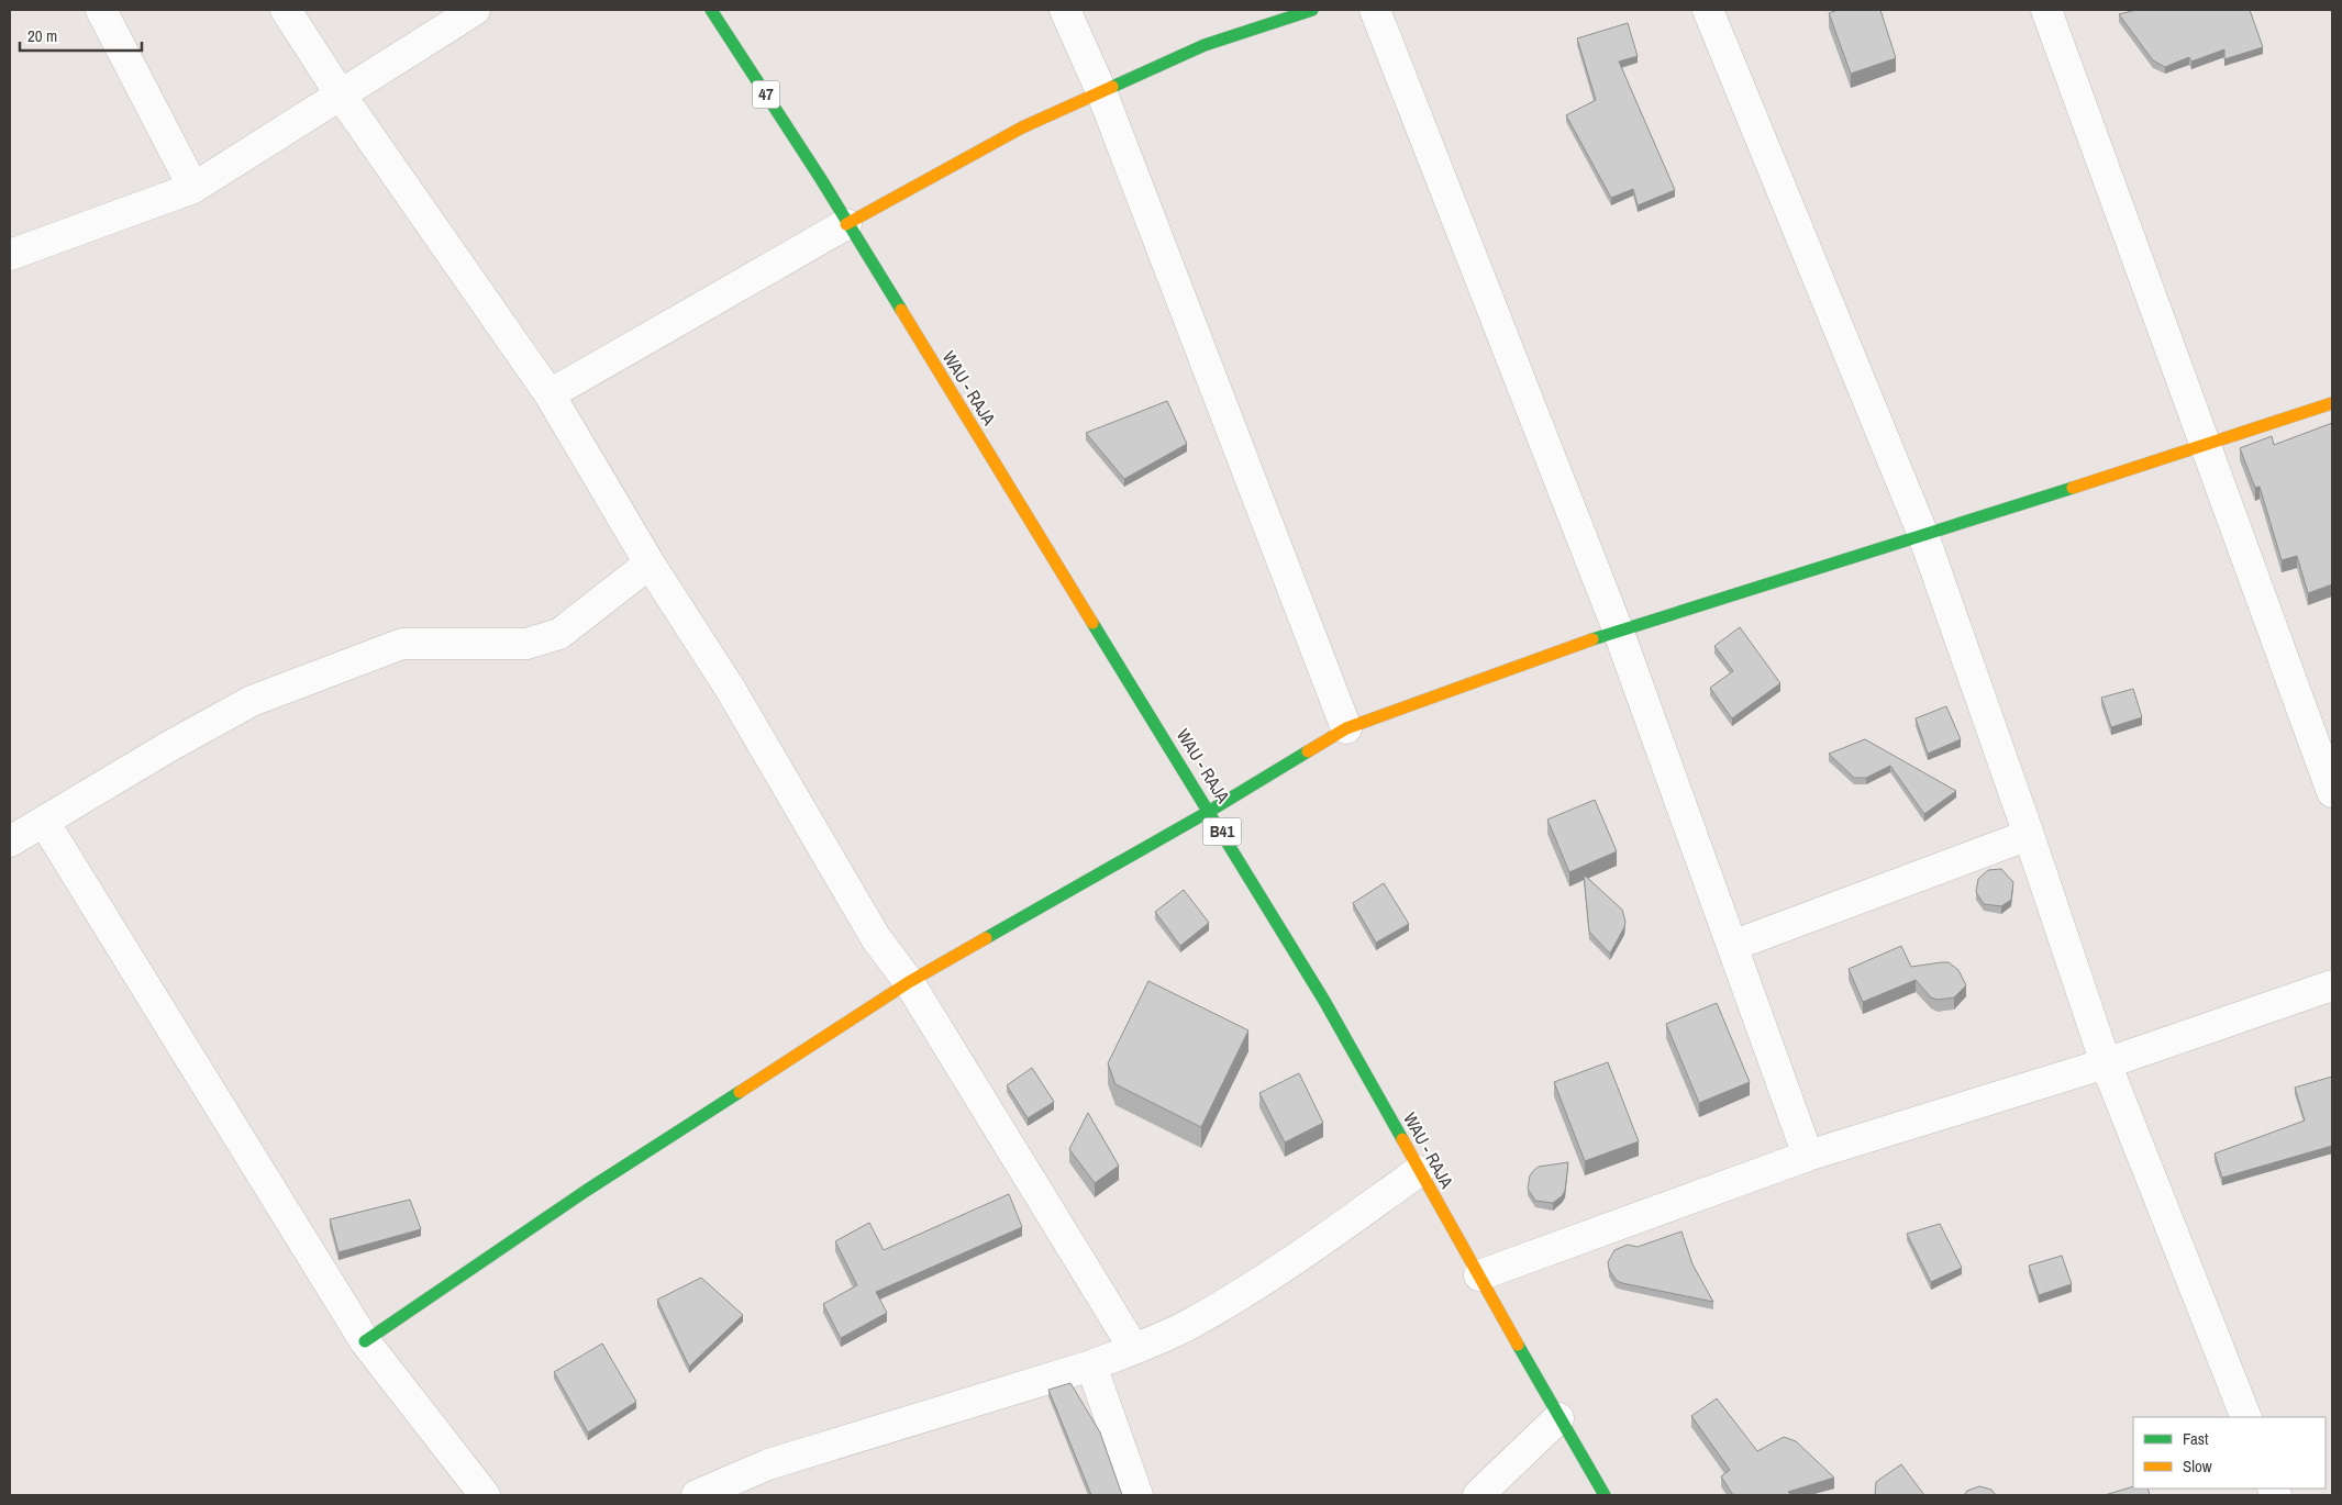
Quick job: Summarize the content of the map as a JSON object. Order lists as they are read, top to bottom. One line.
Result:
{"streets":{"street":["47","WAU - RAJA","B41"]},"crossings":[["47","WAU - RAJA"]],"legend":["Fast","Slow"],"scale_bar":"20 m"}
